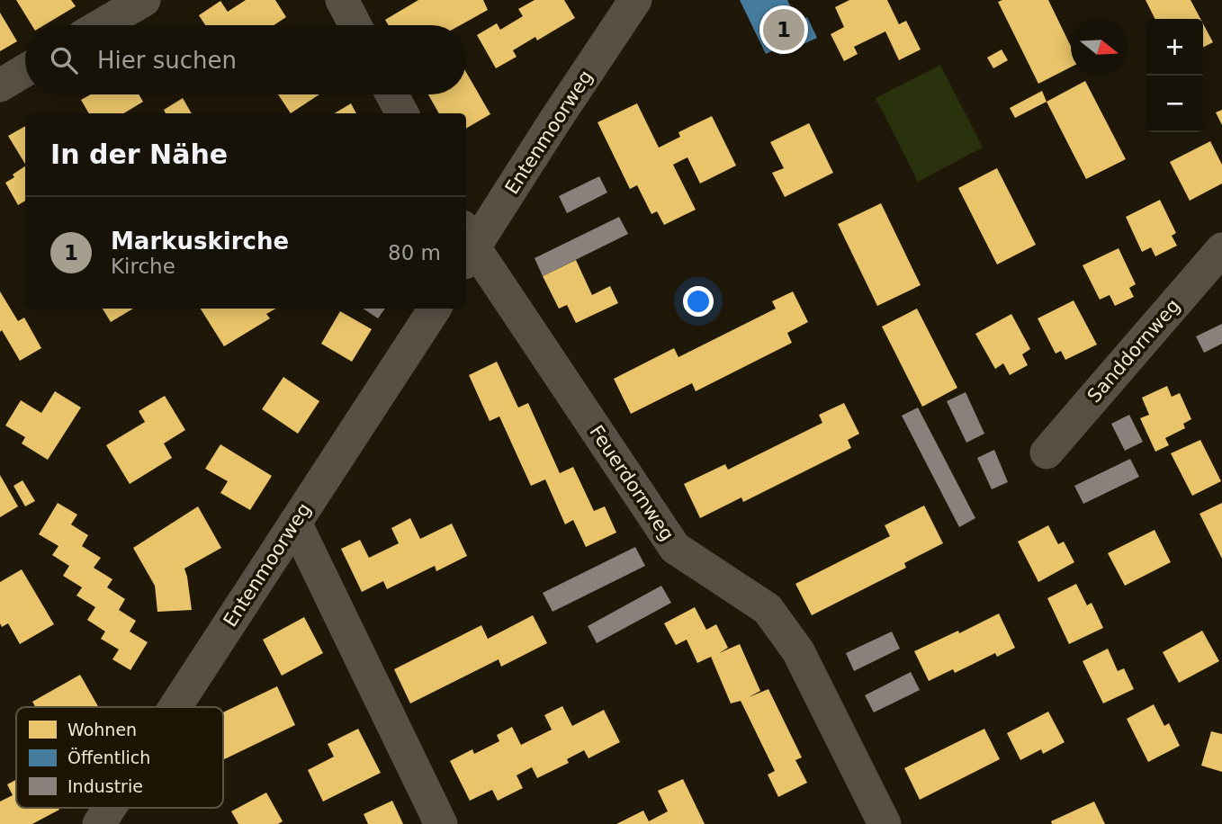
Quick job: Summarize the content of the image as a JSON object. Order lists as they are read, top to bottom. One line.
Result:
{"streets":{"street":["Entenmoorweg","Sanddornweg","Feuerdornweg"]},"crossings":[["Entenmoorweg","Feuerdornweg"]],"legend":["Wohnen","Öffentlich","Industrie"],"north":"right","page":{"pins":"1","map_buttons":["+","−"],"search":"Hier suchen","heading":"In der Nähe","list":[{"mark":"1","name":"Markuskirche","note":"Kirche","value":"80 m"}]}}
